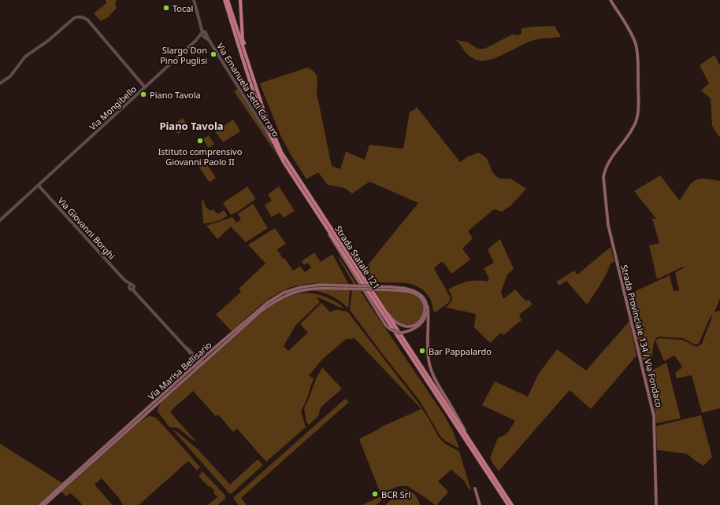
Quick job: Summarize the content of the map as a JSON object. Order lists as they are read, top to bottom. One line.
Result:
{"streets":{"main road":["Strada Statale 121","Strada Provinciale 134 / Via Fondaco","Via Marisa Bellisario"],"street":["Via Emanuela Setti Carraro","Via Mongibello","Via Giovanni Borghi"]},"crossings":[["Via Emanuela Setti Carraro","Via Mongibello"],["Via Emanuela Setti Carraro","Strada Statale 121"],["Via Mongibello","Via Giovanni Borghi"]],"districts":["Piano Tavola"],"places":["Tocal","Slargo Don Pino Puglisi","Piano Tavola","Istituto comprensivo Giovanni Paolo II","Bar Pappalardo","BCR Srl"]}
